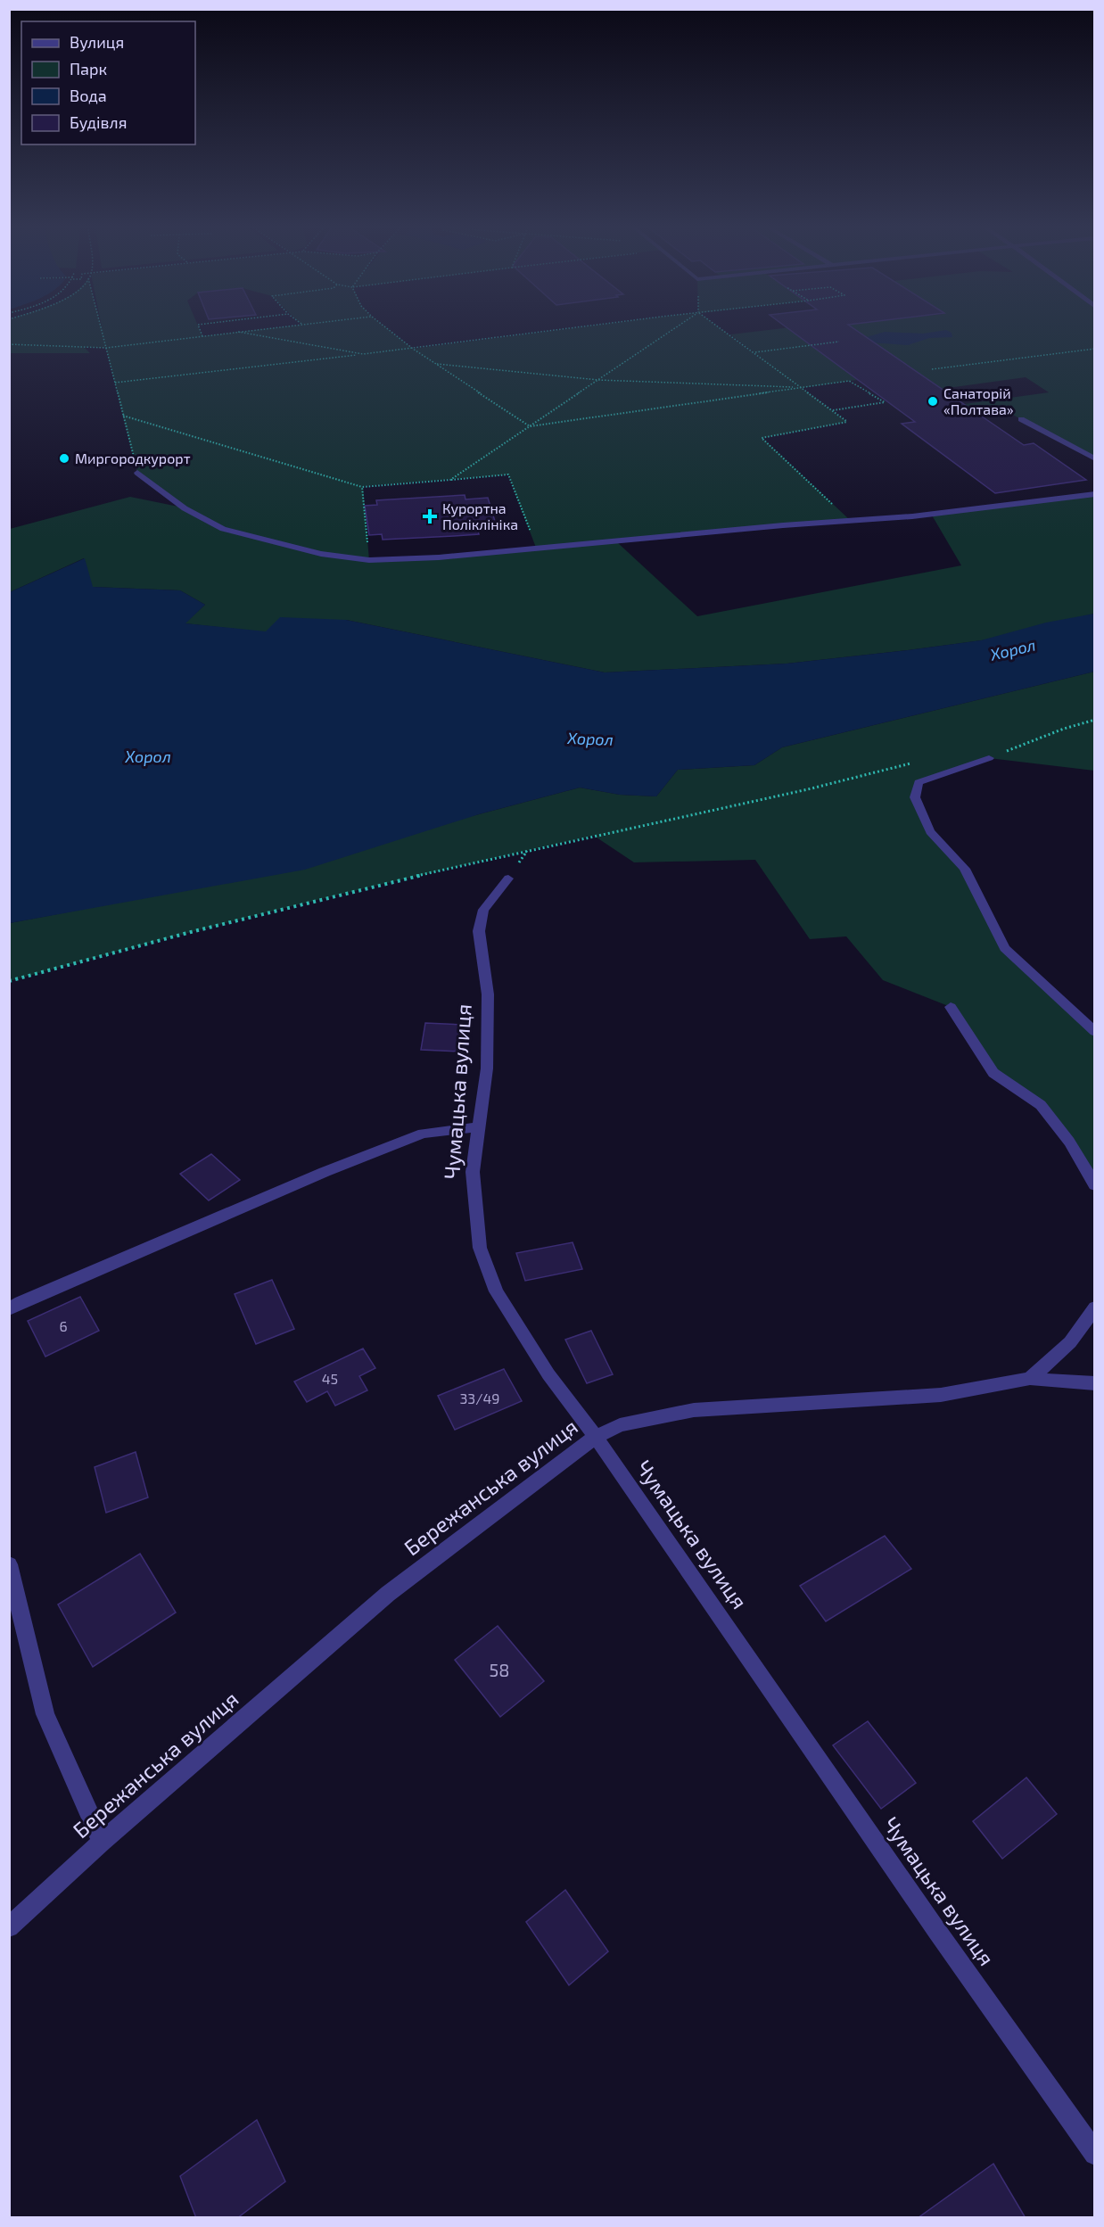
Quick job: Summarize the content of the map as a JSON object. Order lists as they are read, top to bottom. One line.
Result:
{"streets":{"street":["Чумацька вулиця","Бережанська вулиця"]},"crossings":[["Чумацька вулиця","Бережанська вулиця"]],"water":["Хорол"],"places":{"other":["Санаторій «Полтава»","Миргородкурорт"],"health":["Курортна Поліклініка"]},"house_numbers":["6","45","33/49","58"],"legend":["Вулиця","Парк","Вода","Будівля"]}
